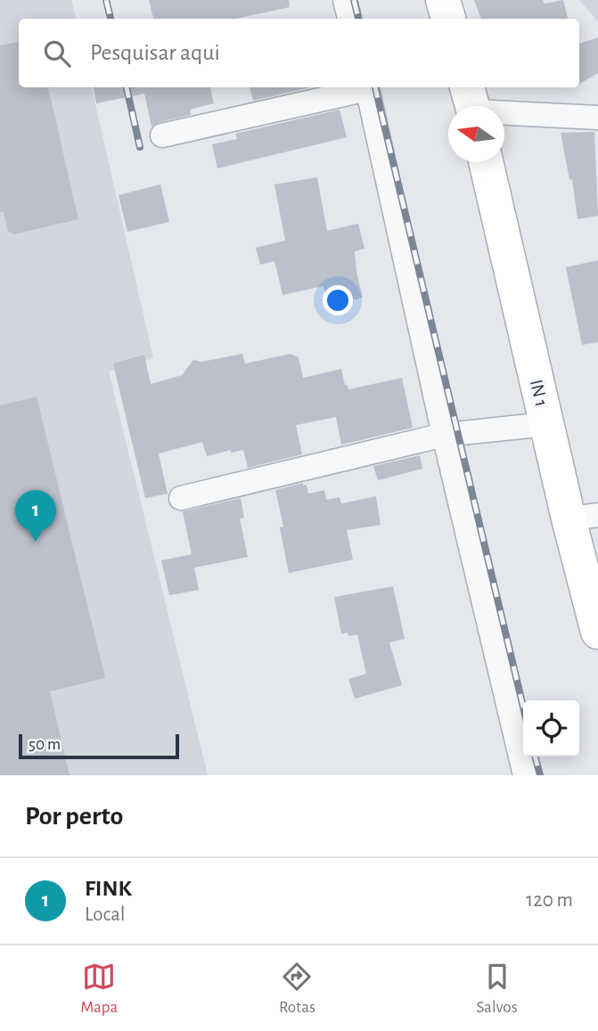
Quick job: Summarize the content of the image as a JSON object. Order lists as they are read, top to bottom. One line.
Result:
{"streets":{"street":["IN 1"]},"scale_bar":"50 m","north":"left","page":{"search":"Pesquisar aqui","pins":"1","scale":"50 m","heading":"Por perto","list":[{"mark":"1","name":"FINK","note":"Local","value":"120 m"}],"nav":["Mapa","Rotas","Salvos"]}}
